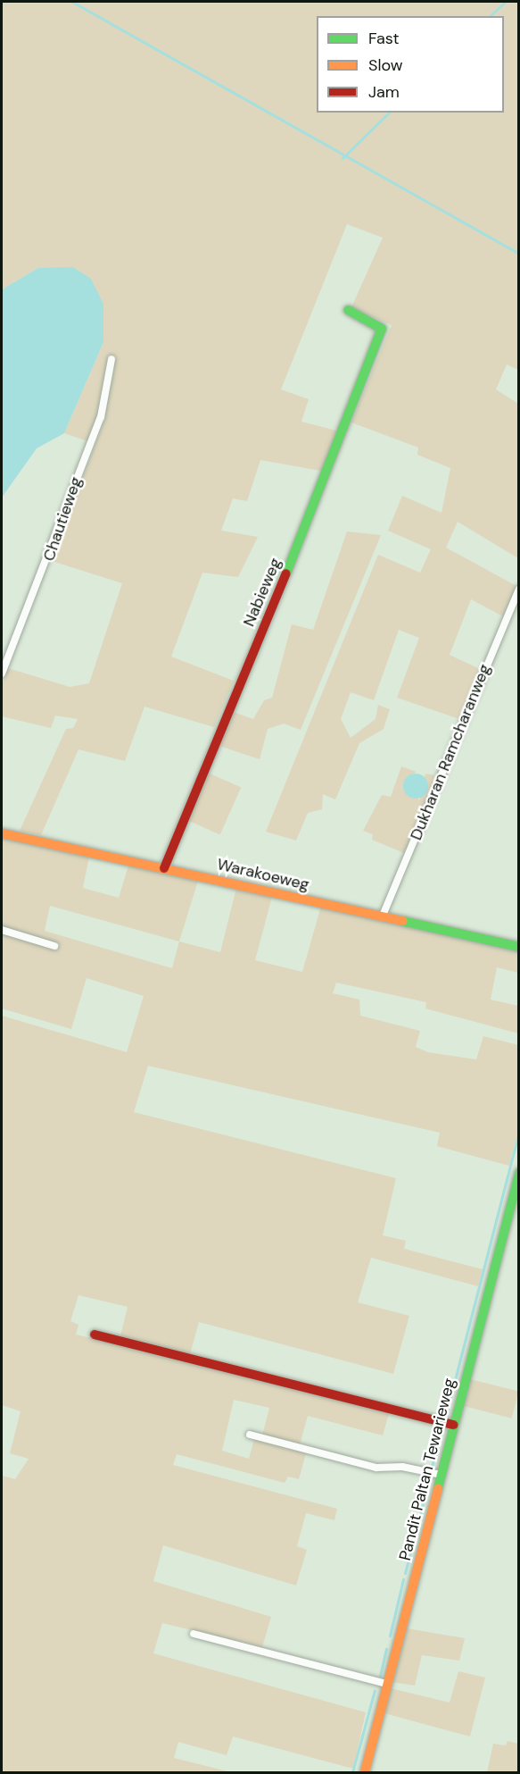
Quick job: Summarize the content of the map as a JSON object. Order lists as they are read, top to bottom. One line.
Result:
{"streets":{"street":["Chautieweg","Nabieweg","Dukharan Ramcharanweg","Warakoeweg","Pandit Paltan Tewarieweg"]},"crossings":[["Nabieweg","Warakoeweg"],["Dukharan Ramcharanweg","Warakoeweg"]],"legend":["Fast","Slow","Jam"]}
